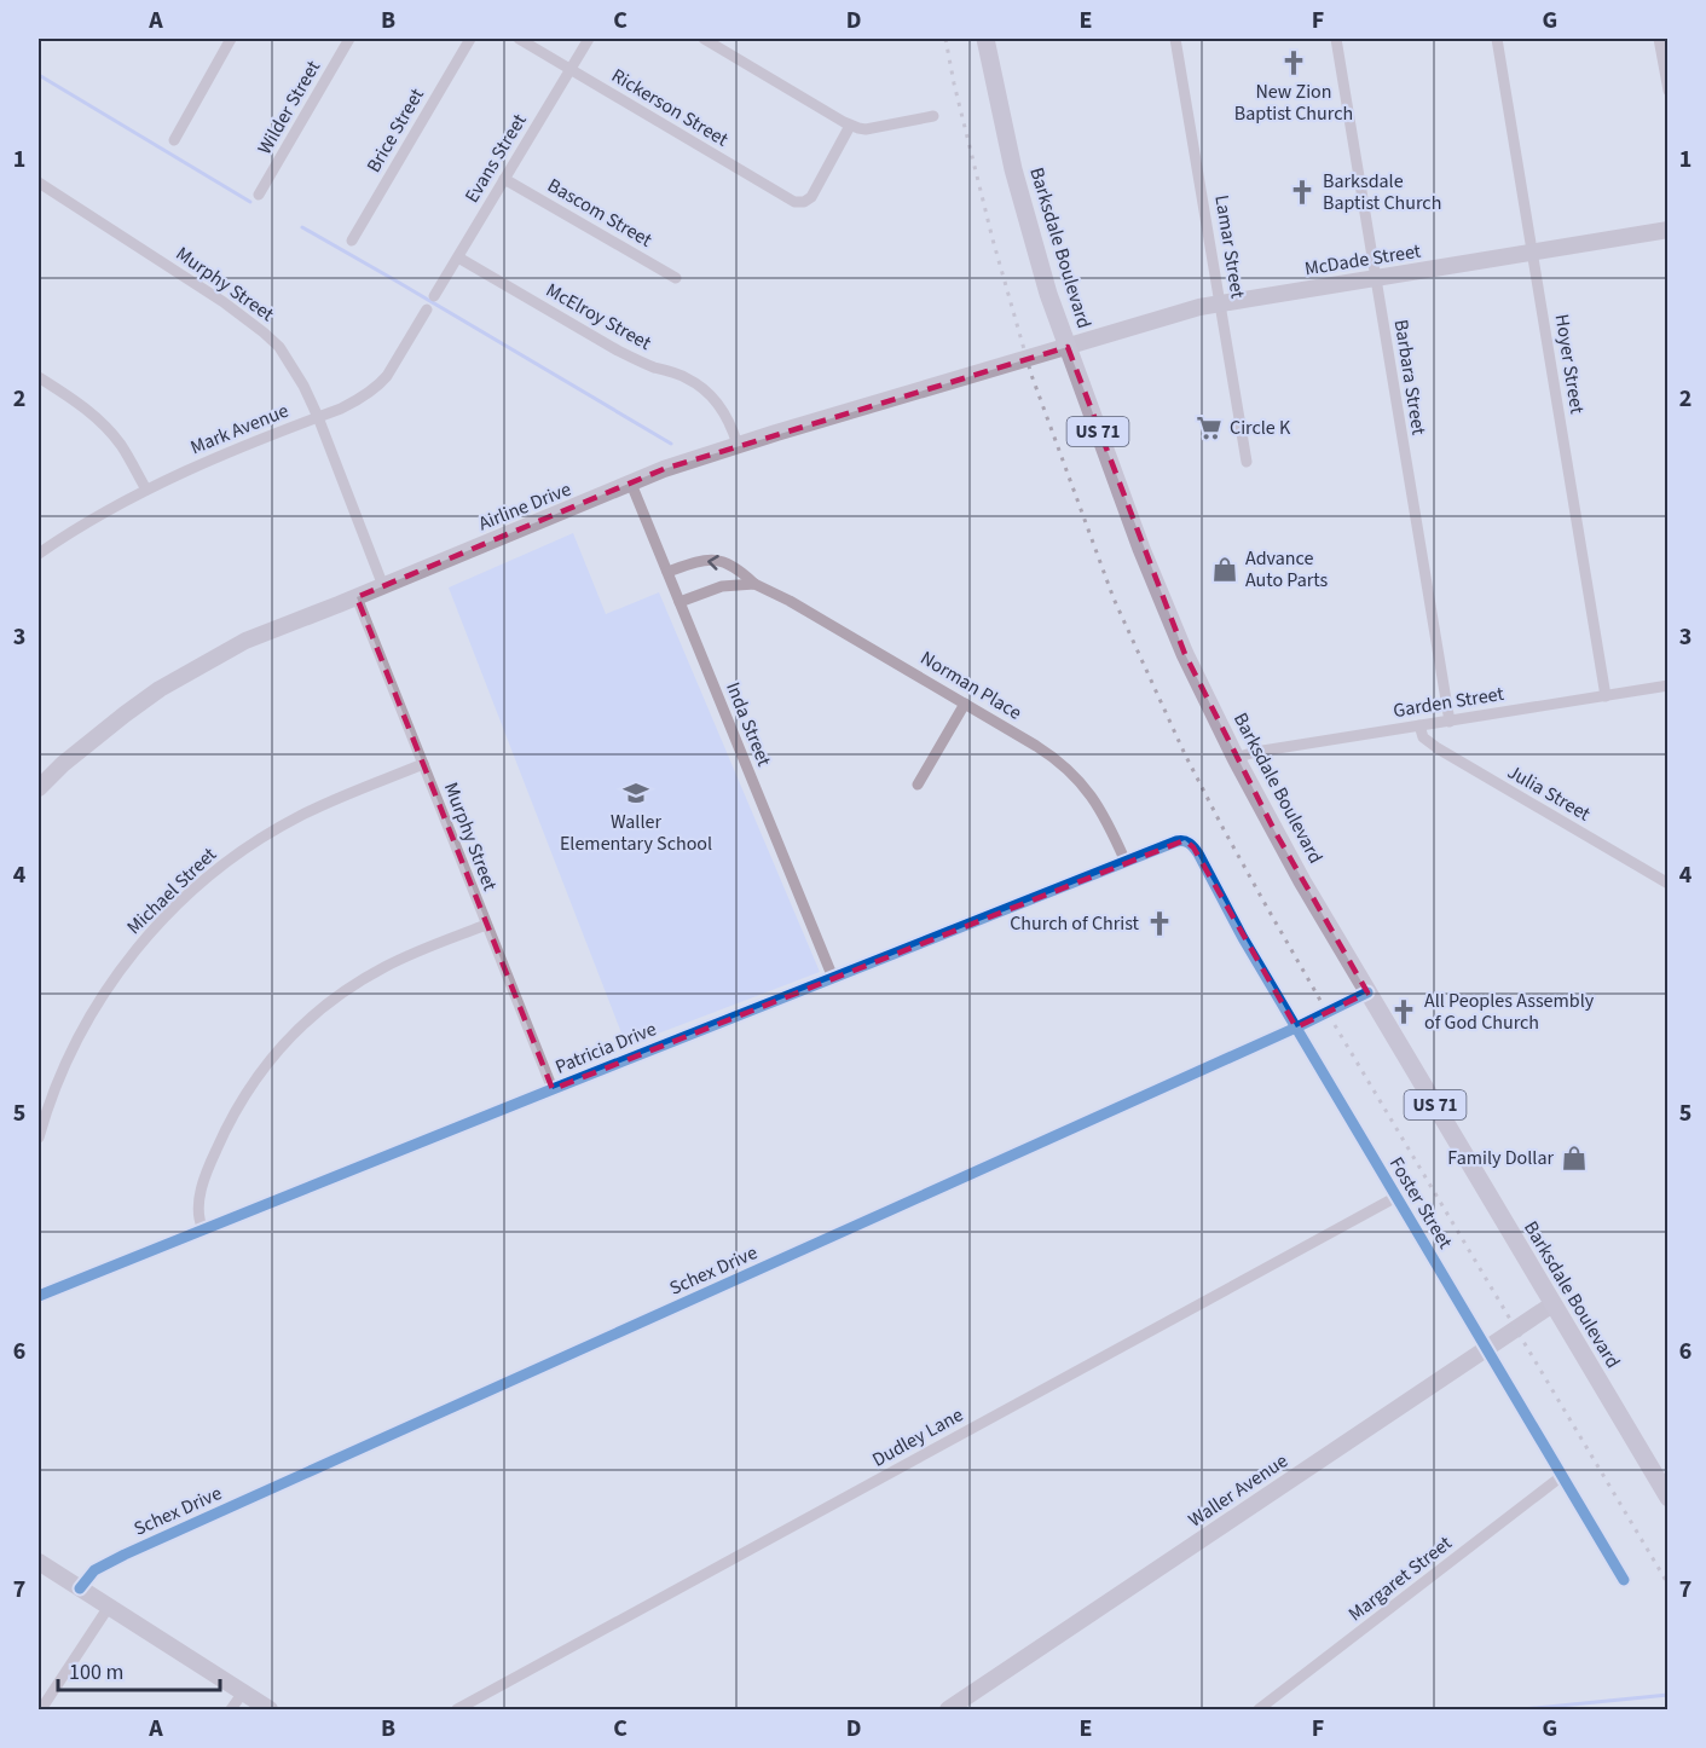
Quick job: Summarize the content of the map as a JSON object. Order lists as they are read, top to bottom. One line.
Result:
{"streets":{"main road":["Barksdale Boulevard","US 71"],"street":["Wilder Street","Rickerson Street","Brice Street","Evans Street","Bascom Street","Lamar Street","McDade Street","Murphy Street","McElroy Street","Hoyer Street","Barbara Street","Mark Avenue","Airline Drive","Norman Place","Garden Street","Inda Street","Julia Street","Michael Street","Patricia Drive","Foster Street","Schex Drive","Dudley Lane","Waller Avenue","Margaret Street"]},"crossings":[["Rickerson Street","Evans Street"],["Evans Street","Bascom Street"],["Evans Street","McElroy Street"],["Lamar Street","McDade Street"],["Barksdale Boulevard","McDade Street"],["Barksdale Boulevard","Airline Drive"],["Barksdale Boulevard","Garden Street"],["Barksdale Boulevard","Schex Drive"],["Barksdale Boulevard","Waller Avenue"],["McDade Street","Hoyer Street"],["McDade Street","Barbara Street"],["McDade Street","Airline Drive"],["Murphy Street","Mark Avenue"],["Murphy Street","Airline Drive"],["Murphy Street","Michael Street"],["Murphy Street","Patricia Drive"],["McElroy Street","Airline Drive"],["Hoyer Street","Garden Street"],["Barbara Street","Garden Street"],["Airline Drive","Inda Street"],["Norman Place","Inda Street"],["Norman Place","Patricia Drive"],["Garden Street","Julia Street"],["Inda Street","Patricia Drive"],["Patricia Drive","Foster Street"],["Foster Street","Schex Drive"],["Foster Street","Dudley Lane"],["Foster Street","Waller Avenue"],["Foster Street","Margaret Street"]],"places":{"church":["New Zion Baptist Church","Barksdale Baptist Church","Church of Christ","All Peoples Assembly of God Church"],"supermarket":["Circle K"],"shop":["Advance Auto Parts","Family Dollar"],"school or university":["Waller Elementary School"]},"scale_bar":"100 m","grid":{"columns":["A","B","C","D","E","F","G"],"rows":["1","2","3","4","5","6","7"]}}
